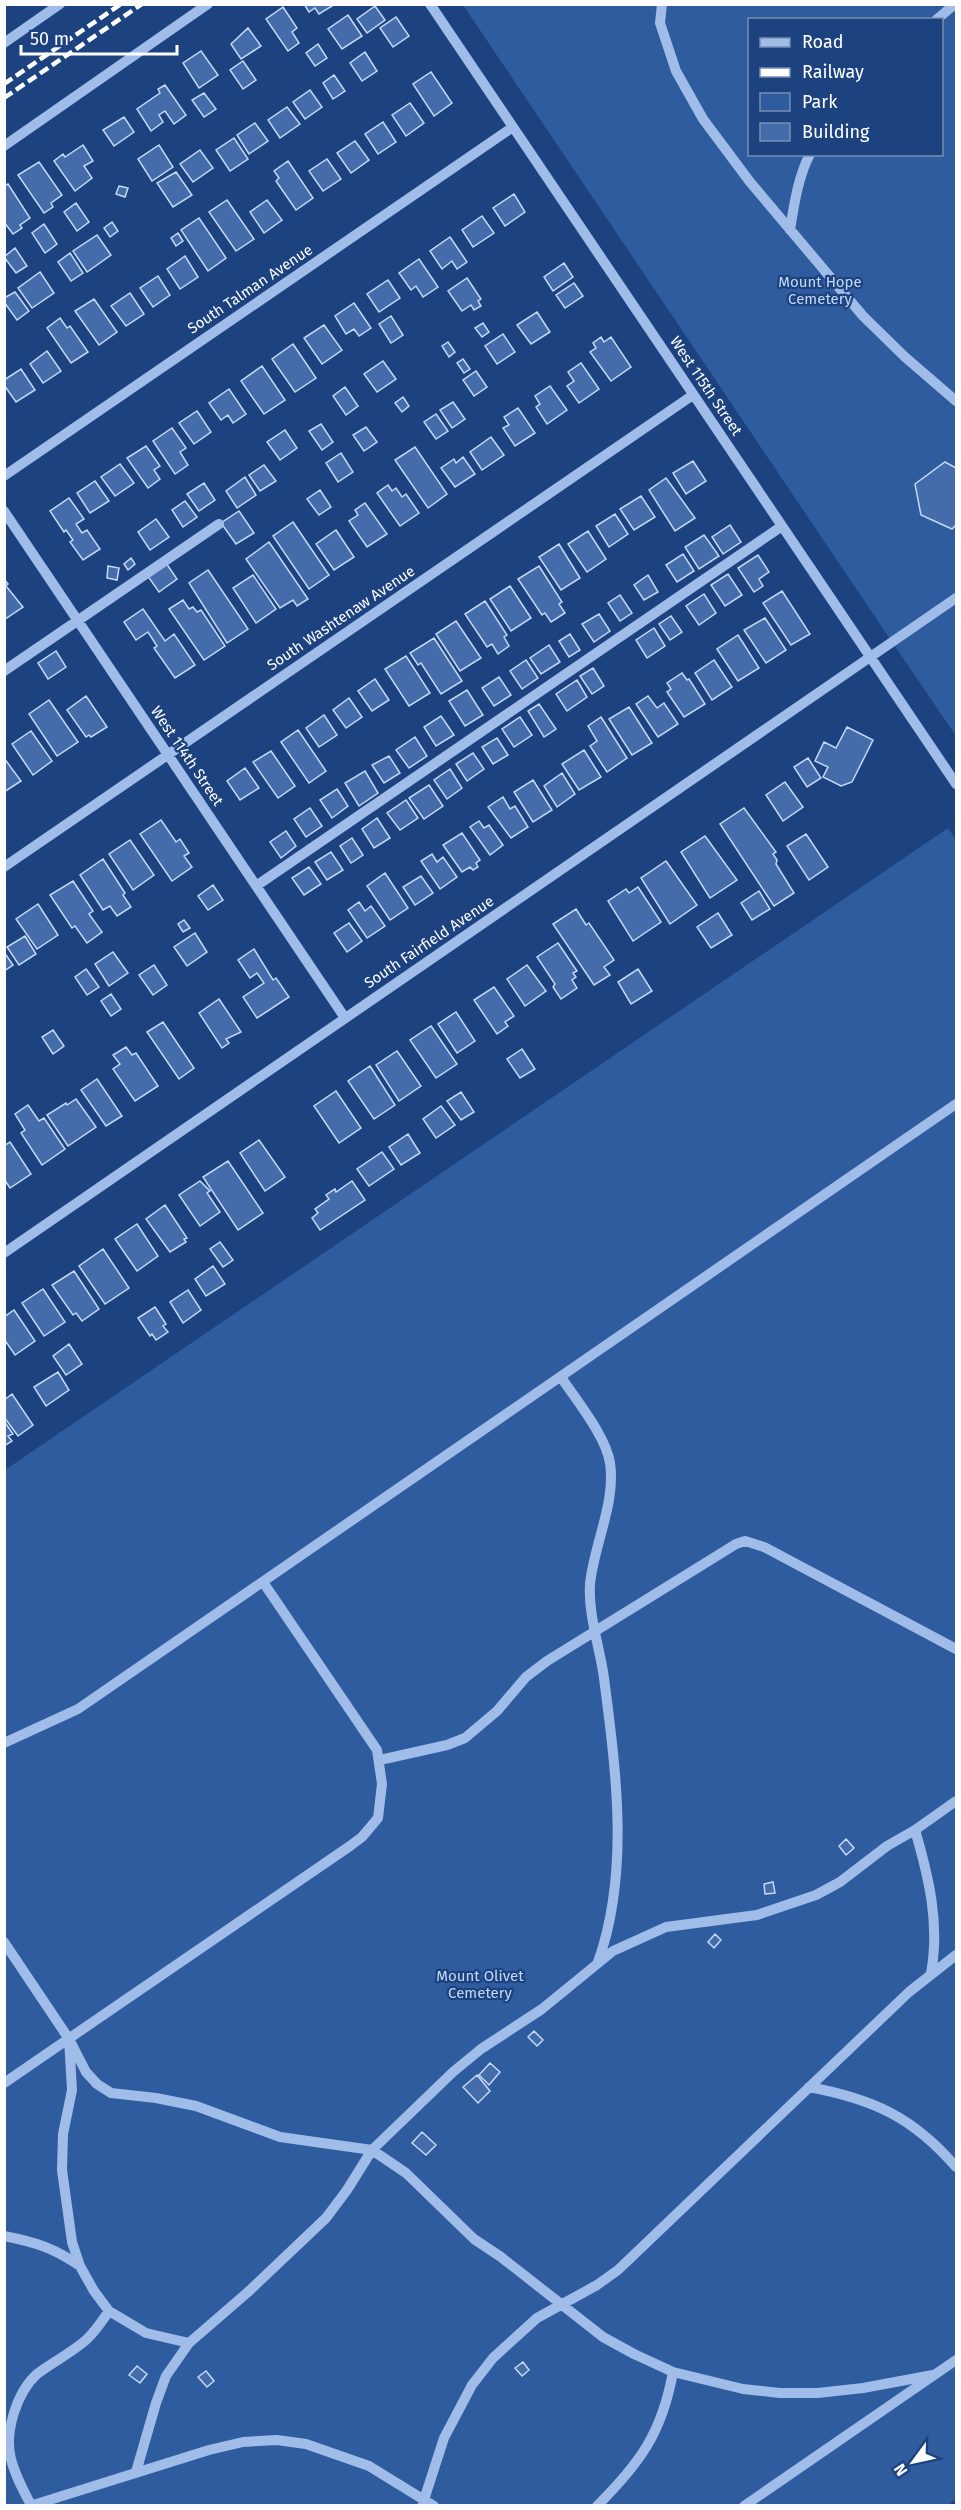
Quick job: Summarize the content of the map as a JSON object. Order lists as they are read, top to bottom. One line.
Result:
{"streets":{"street":["South Talman Avenue","West 115th Street","South Washtenaw Avenue","West 114th Street","South Fairfield Avenue"]},"crossings":[["South Talman Avenue","West 115th Street"],["West 115th Street","South Washtenaw Avenue"],["West 115th Street","South Fairfield Avenue"],["South Washtenaw Avenue","West 114th Street"],["West 114th Street","South Fairfield Avenue"]],"parks":["Mount Hope Cemetery","Mount Olivet Cemetery"],"legend":["Road","Railway","Park","Building"],"scale_bar":"50 m","north":"bottom left"}
